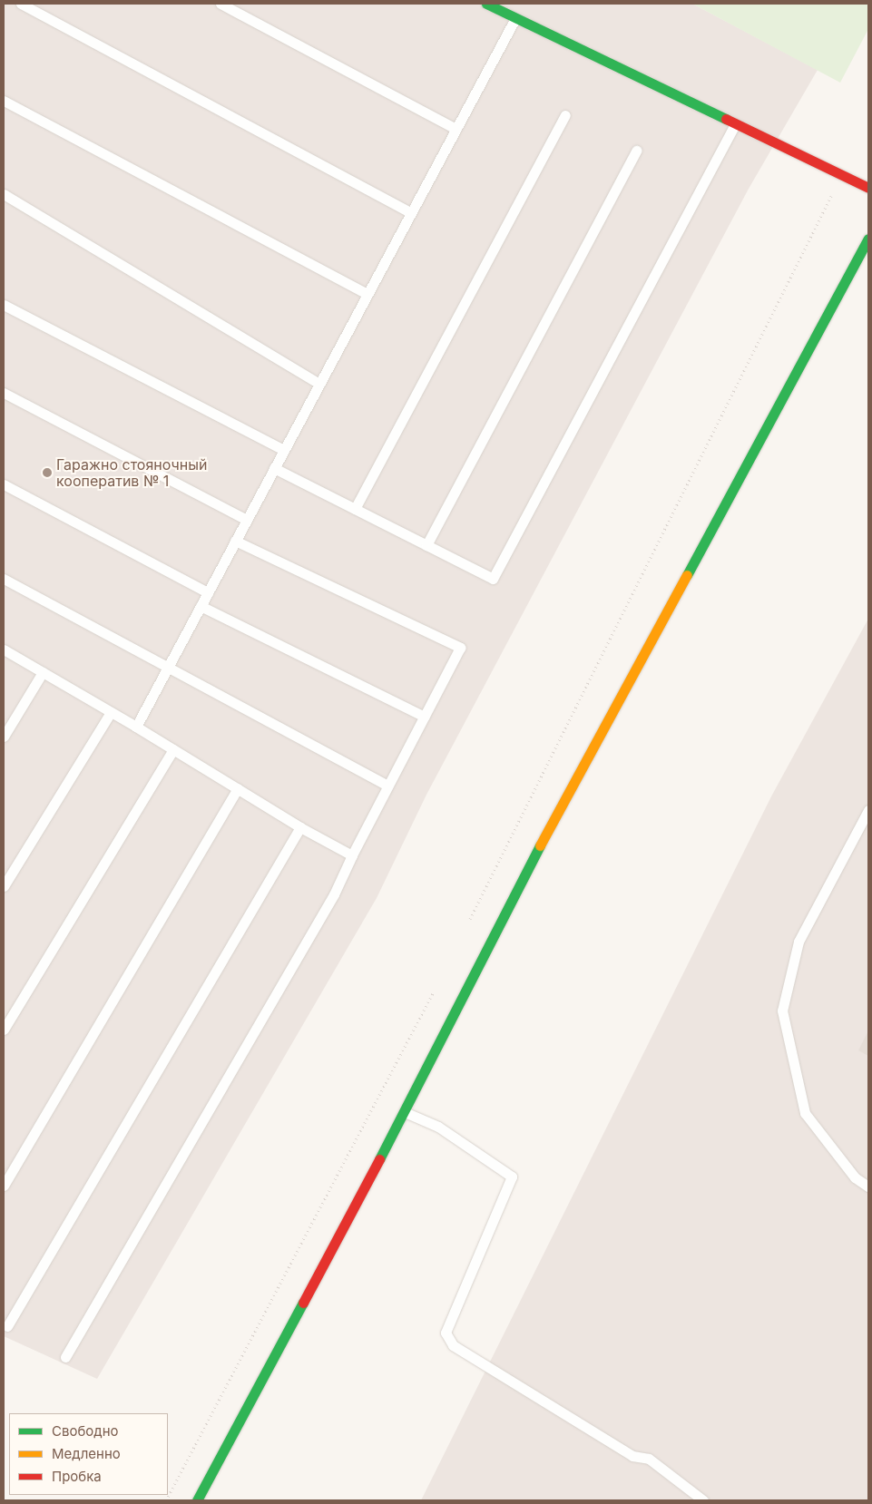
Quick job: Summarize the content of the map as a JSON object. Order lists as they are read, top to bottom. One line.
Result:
{"places":["Гаражно стояночный кооператив № 1"],"legend":["Свободно","Медленно","Пробка"]}
